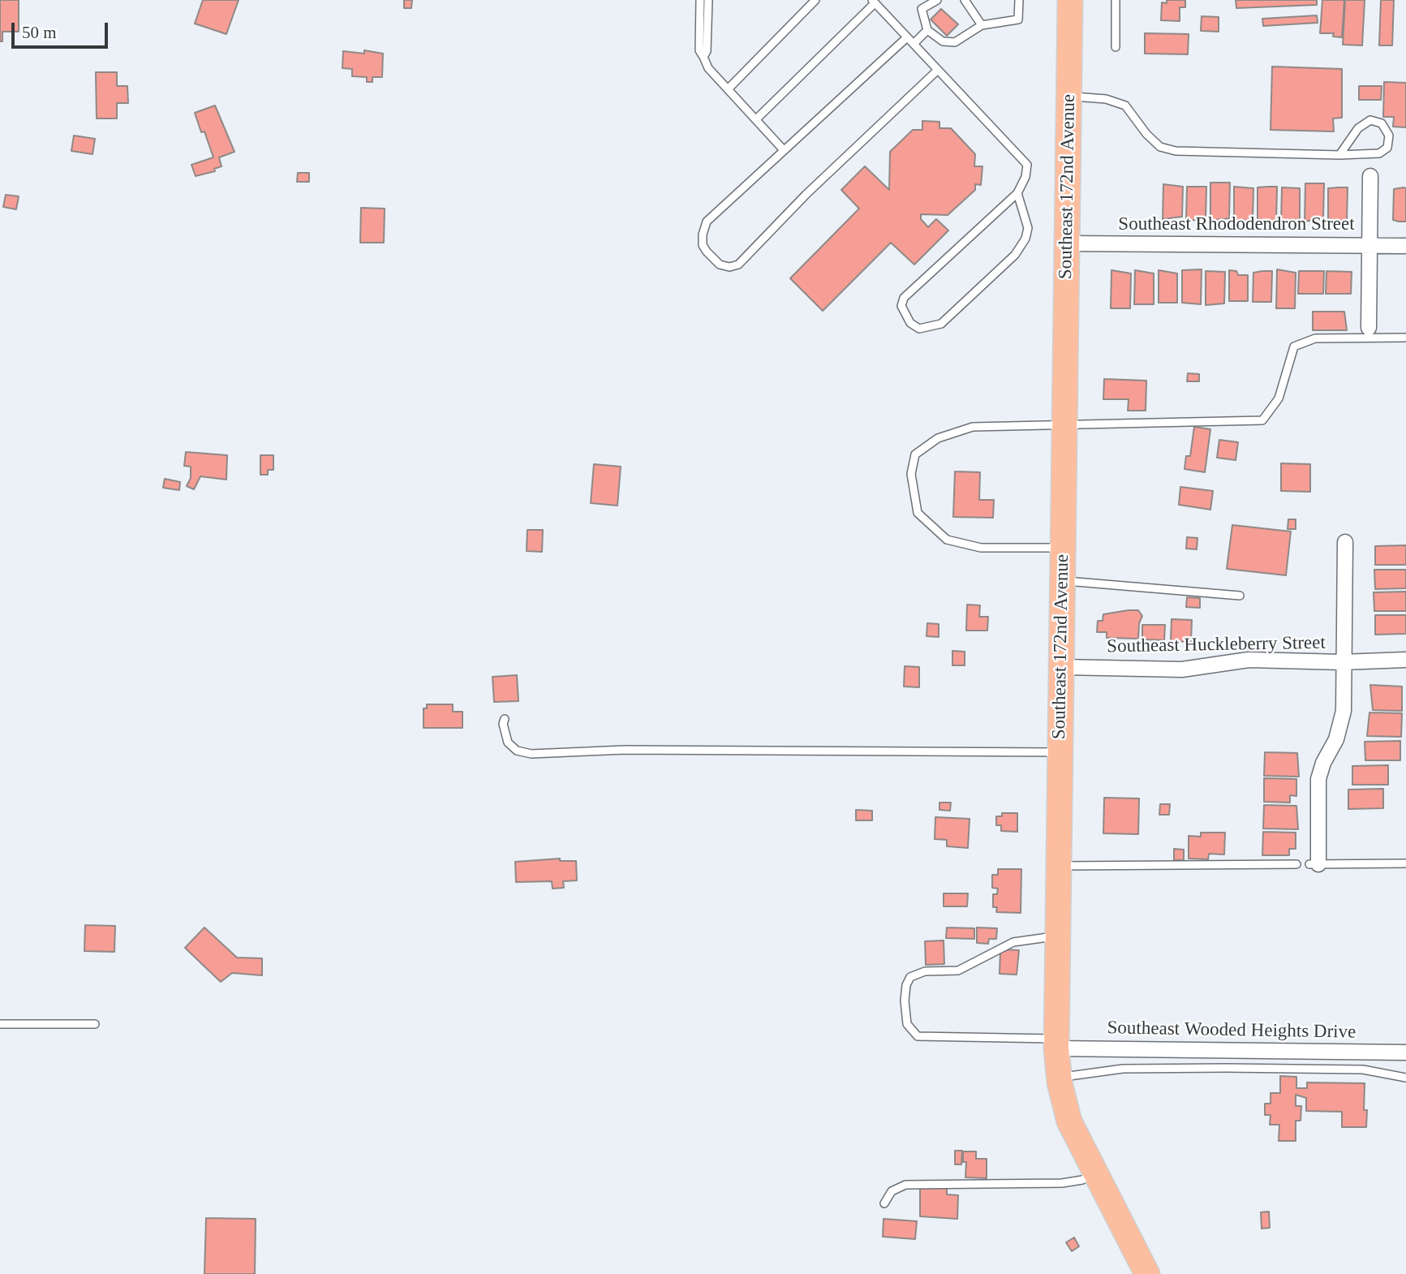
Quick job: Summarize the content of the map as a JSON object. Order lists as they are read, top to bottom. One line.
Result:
{"streets":{"main road":["Southeast 172nd Avenue"],"street":["Southeast Rhododendron Street","Southeast Huckleberry Street","Southeast Wooded Heights Drive"]},"crossings":[["Southeast 172nd Avenue","Southeast Rhododendron Street"],["Southeast 172nd Avenue","Southeast Huckleberry Street"],["Southeast 172nd Avenue","Southeast Wooded Heights Drive"]],"scale_bar":"50 m"}
